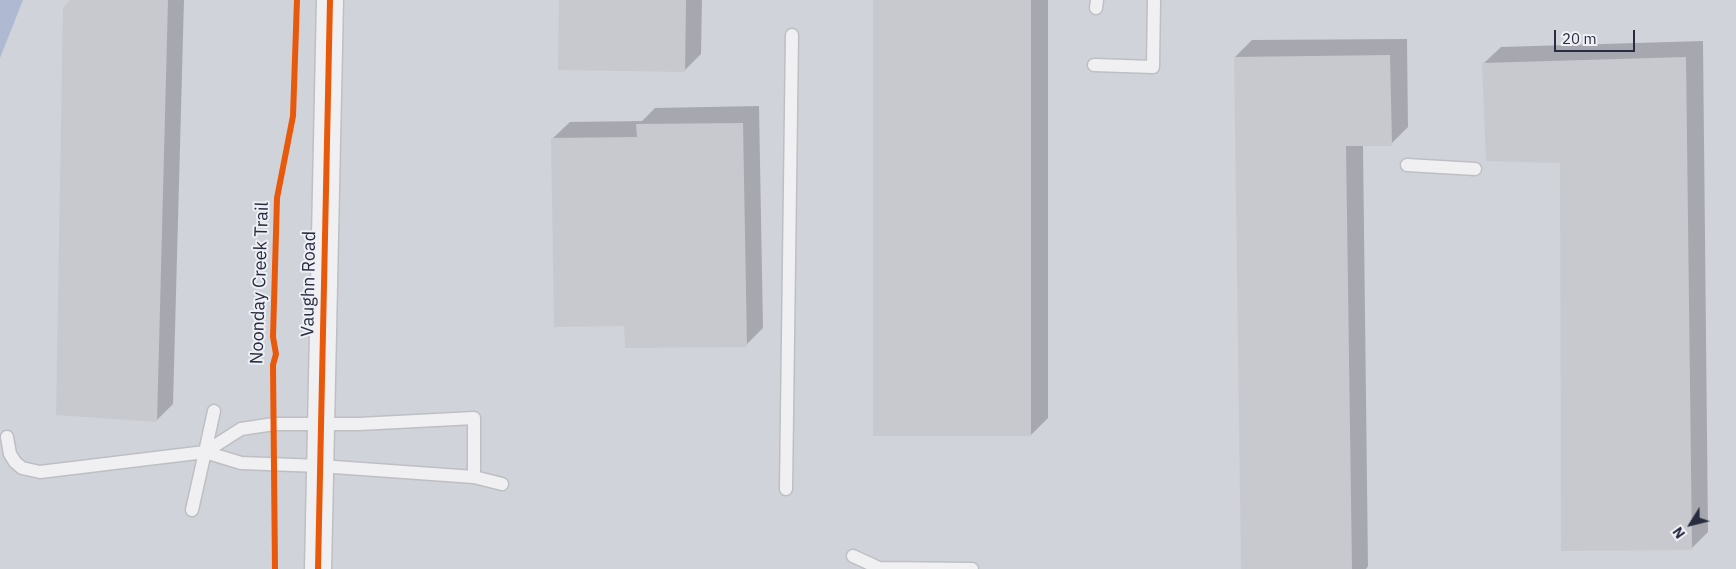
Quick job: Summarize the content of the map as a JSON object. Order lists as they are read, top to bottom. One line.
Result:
{"streets":{"street":["Vaughn Road"],"cycle path":["Noonday Creek Trail"]},"scale_bar":"20 m","north":"bottom left"}
